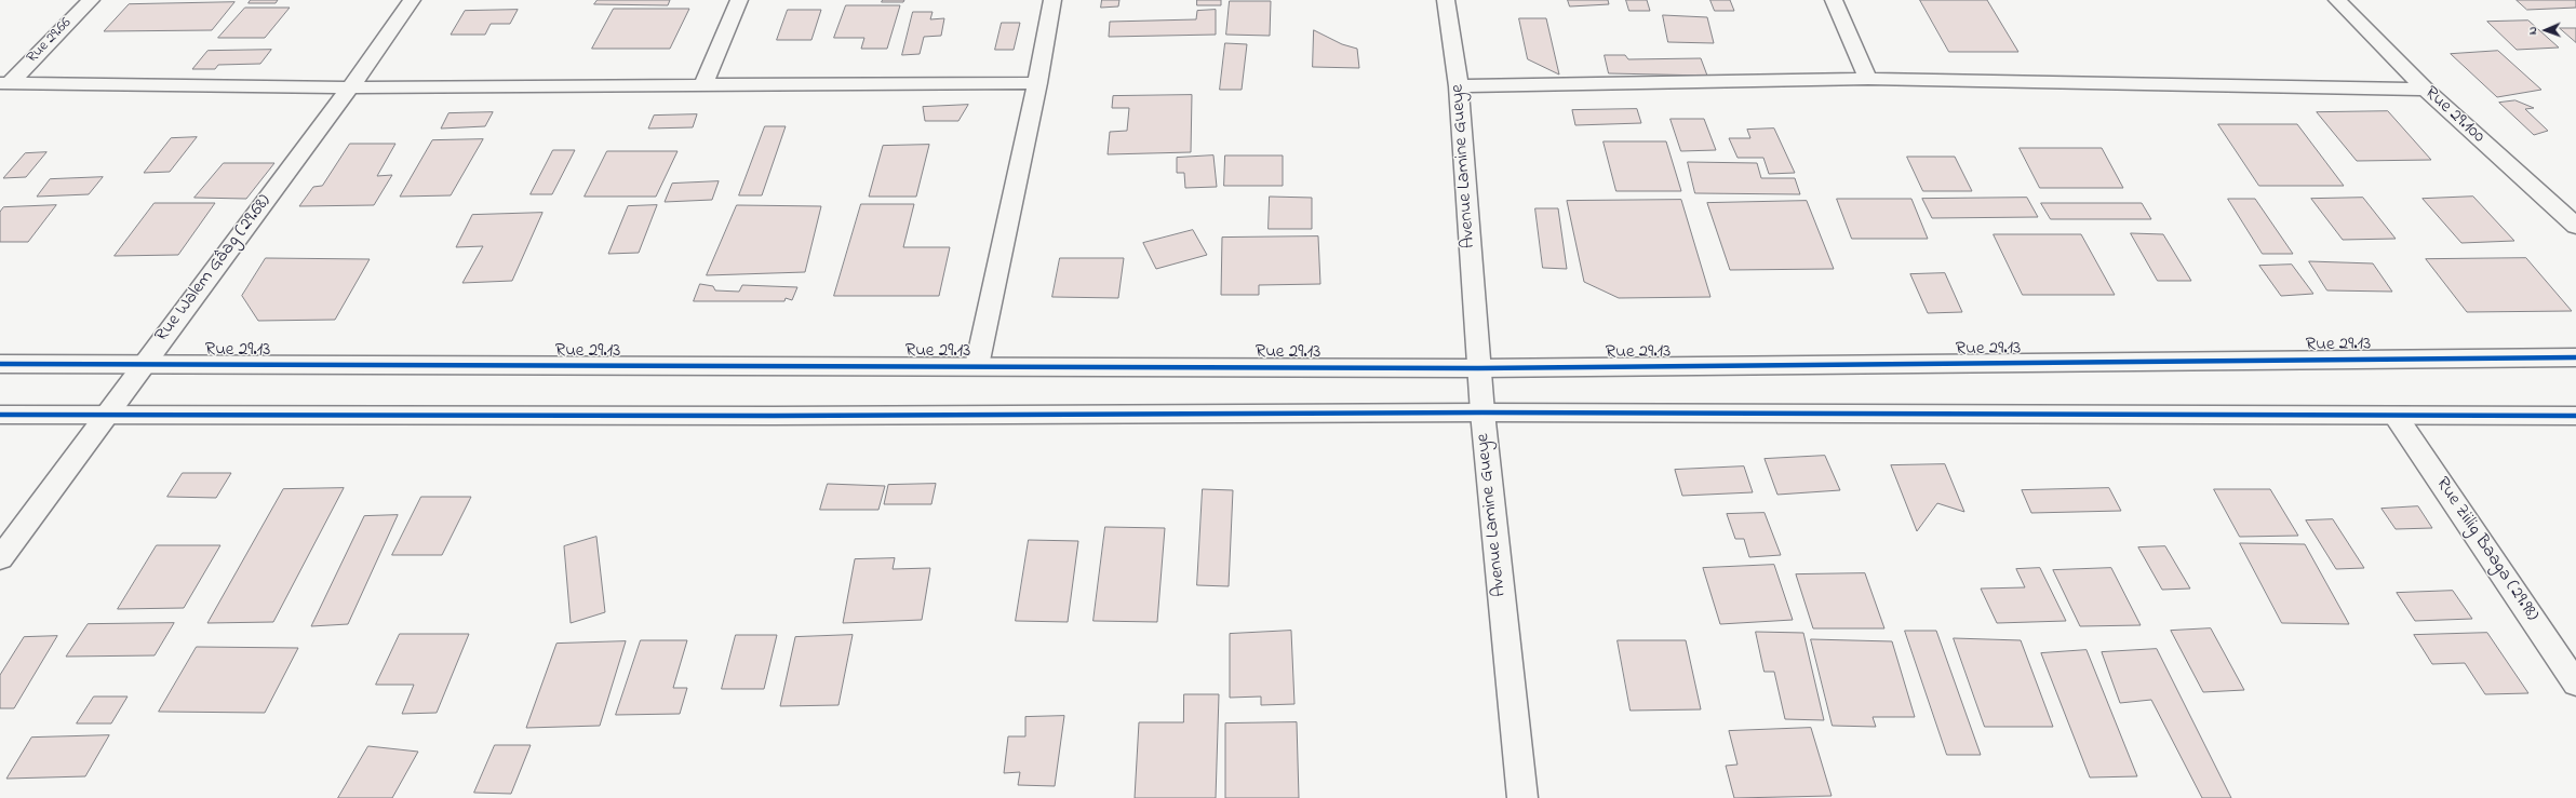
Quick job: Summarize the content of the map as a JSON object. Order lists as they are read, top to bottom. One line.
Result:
{"streets":{"street":["Rue 29.66","Rue 29.100","Avenue Lamine Gueye","Rue Walem Gâag (29.68)","Rue 29.13","Rue Ziilig Baaga (29.98)"]},"crossings":[["Avenue Lamine Gueye","Rue 29.13"],["Rue Walem Gâag (29.68)","Rue 29.13"]],"north":"left"}
